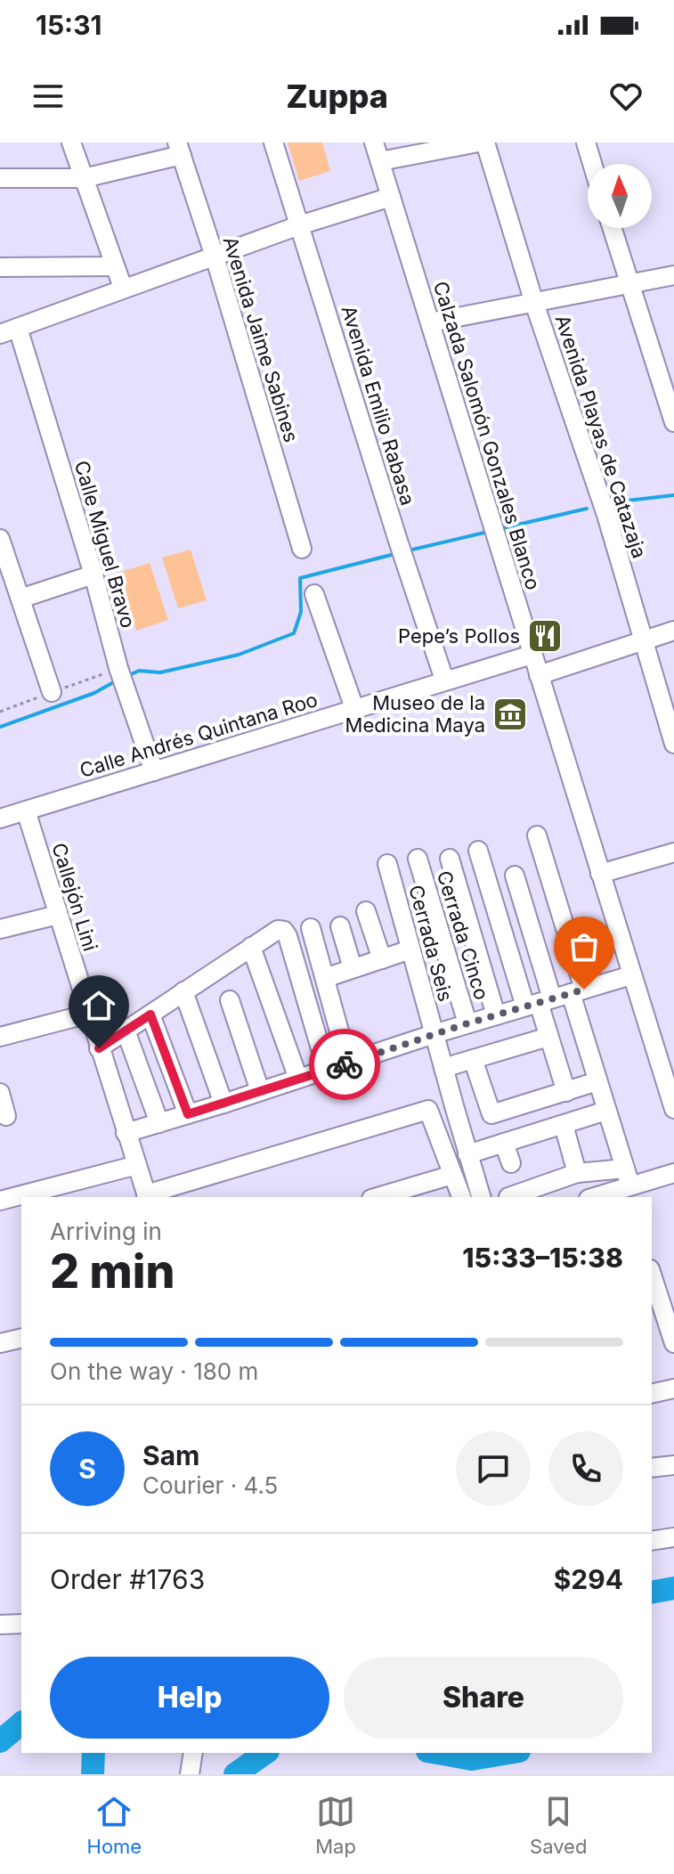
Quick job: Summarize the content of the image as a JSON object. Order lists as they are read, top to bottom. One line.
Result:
{"streets":{"street":["Avenida Jaime Sabines","Avenida Emilio Rabasa","Calzada Salomón Gonzales Blanco","Avenida Playas de Catazaja","Calle Miguel Bravo","Calle Andrés Quintana Roo","Callejón Lini","Cerrada Cinco","Cerrada Seis"]},"crossings":[["Avenida Emilio Rabasa","Calle Andrés Quintana Roo"],["Calzada Salomón Gonzales Blanco","Calle Andrés Quintana Roo"],["Calle Miguel Bravo","Calle Andrés Quintana Roo"],["Calle Andrés Quintana Roo","Callejón Lini"]],"places":{"restaurant":["Pepe’s Pollos"],"museum":["Museo de la Medicina Maya"]},"north":"top","page":{"status":"15:31","header":"Zuppa","heading":["2 min","Arriving in","15:33–15:38"],"panel":["Sam","Courier · 4.5","Order #1763","$294"],"bar":"On the way · 180 m","round":"S","buttons":["Help","Share"],"tabs":["Home","Map","Saved"]}}
